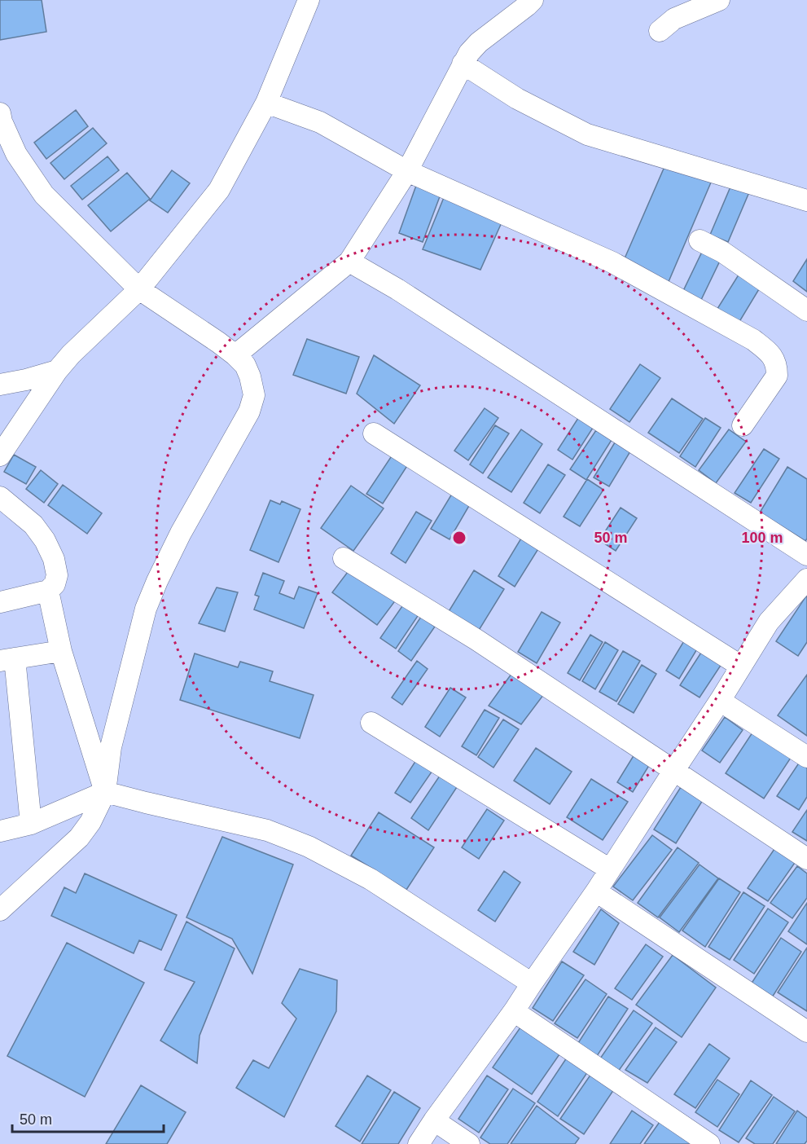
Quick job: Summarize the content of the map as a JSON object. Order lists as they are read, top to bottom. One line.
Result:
{"scale_bar":"50 m","rings":["50 m","100 m"]}
